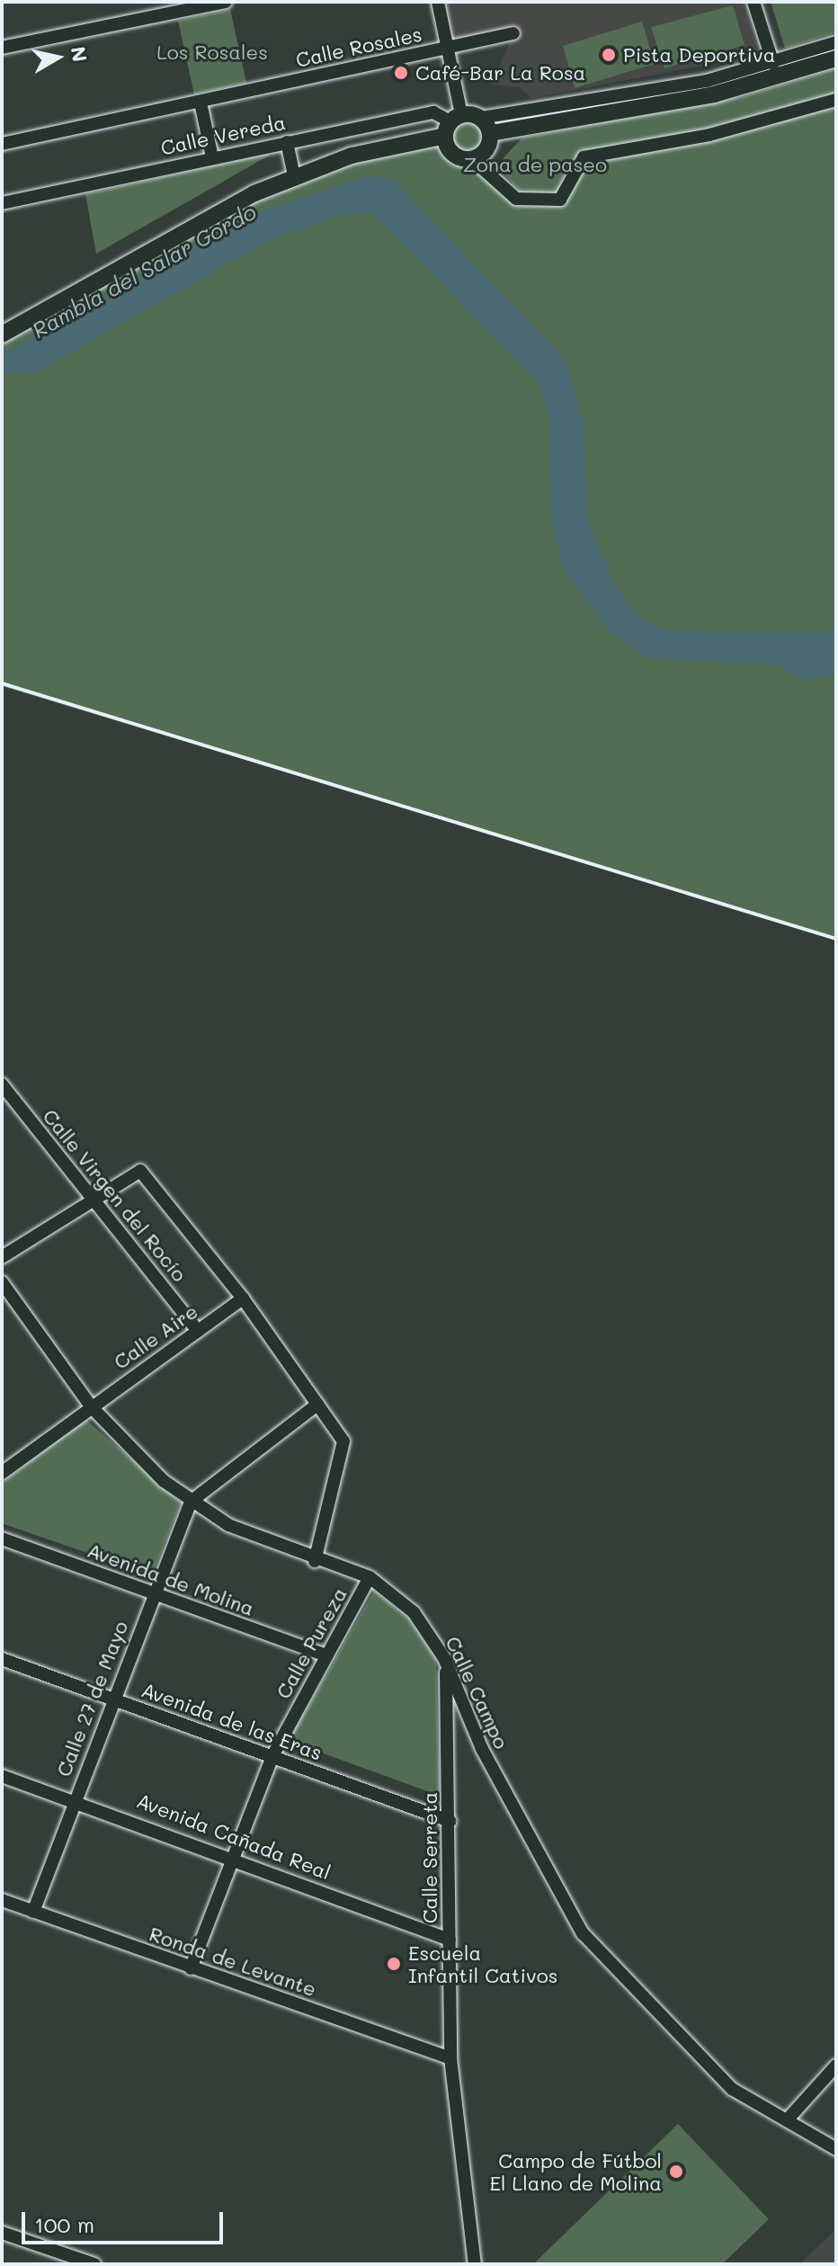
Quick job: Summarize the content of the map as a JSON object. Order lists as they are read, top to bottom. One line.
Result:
{"streets":{"street":["Calle Rosales","Calle Vereda","Calle Virgen del Rocío","Calle Aire","Avenida de Molina","Calle Pureza","Calle Campo","Calle 27 de Mayo","Avenida de las Eras","Avenida Cañada Real","Calle Serreta","Ronda de Levante"]},"crossings":[["Calle Virgen del Rocío","Calle Aire"],["Calle Aire","Calle Campo"],["Avenida de Molina","Calle Pureza"],["Avenida de Molina","Calle 27 de Mayo"],["Calle Pureza","Calle Campo"],["Calle Pureza","Avenida de las Eras"],["Calle Pureza","Avenida Cañada Real"],["Calle Pureza","Ronda de Levante"],["Calle Campo","Calle 27 de Mayo"],["Calle Campo","Calle Serreta"],["Calle 27 de Mayo","Avenida de las Eras"],["Calle 27 de Mayo","Avenida Cañada Real"],["Calle 27 de Mayo","Ronda de Levante"],["Avenida de las Eras","Calle Serreta"],["Avenida Cañada Real","Calle Serreta"],["Calle Serreta","Ronda de Levante"]],"water":["Rambla del Salar Gordo"],"parks":["Los Rosales","Zona de paseo"],"places":["Pista Deportiva","Café-Bar La Rosa","Escuela Infantil Cativos","Campo de Fútbol El Llano de Molina"],"scale_bar":"100 m","north":"right"}
